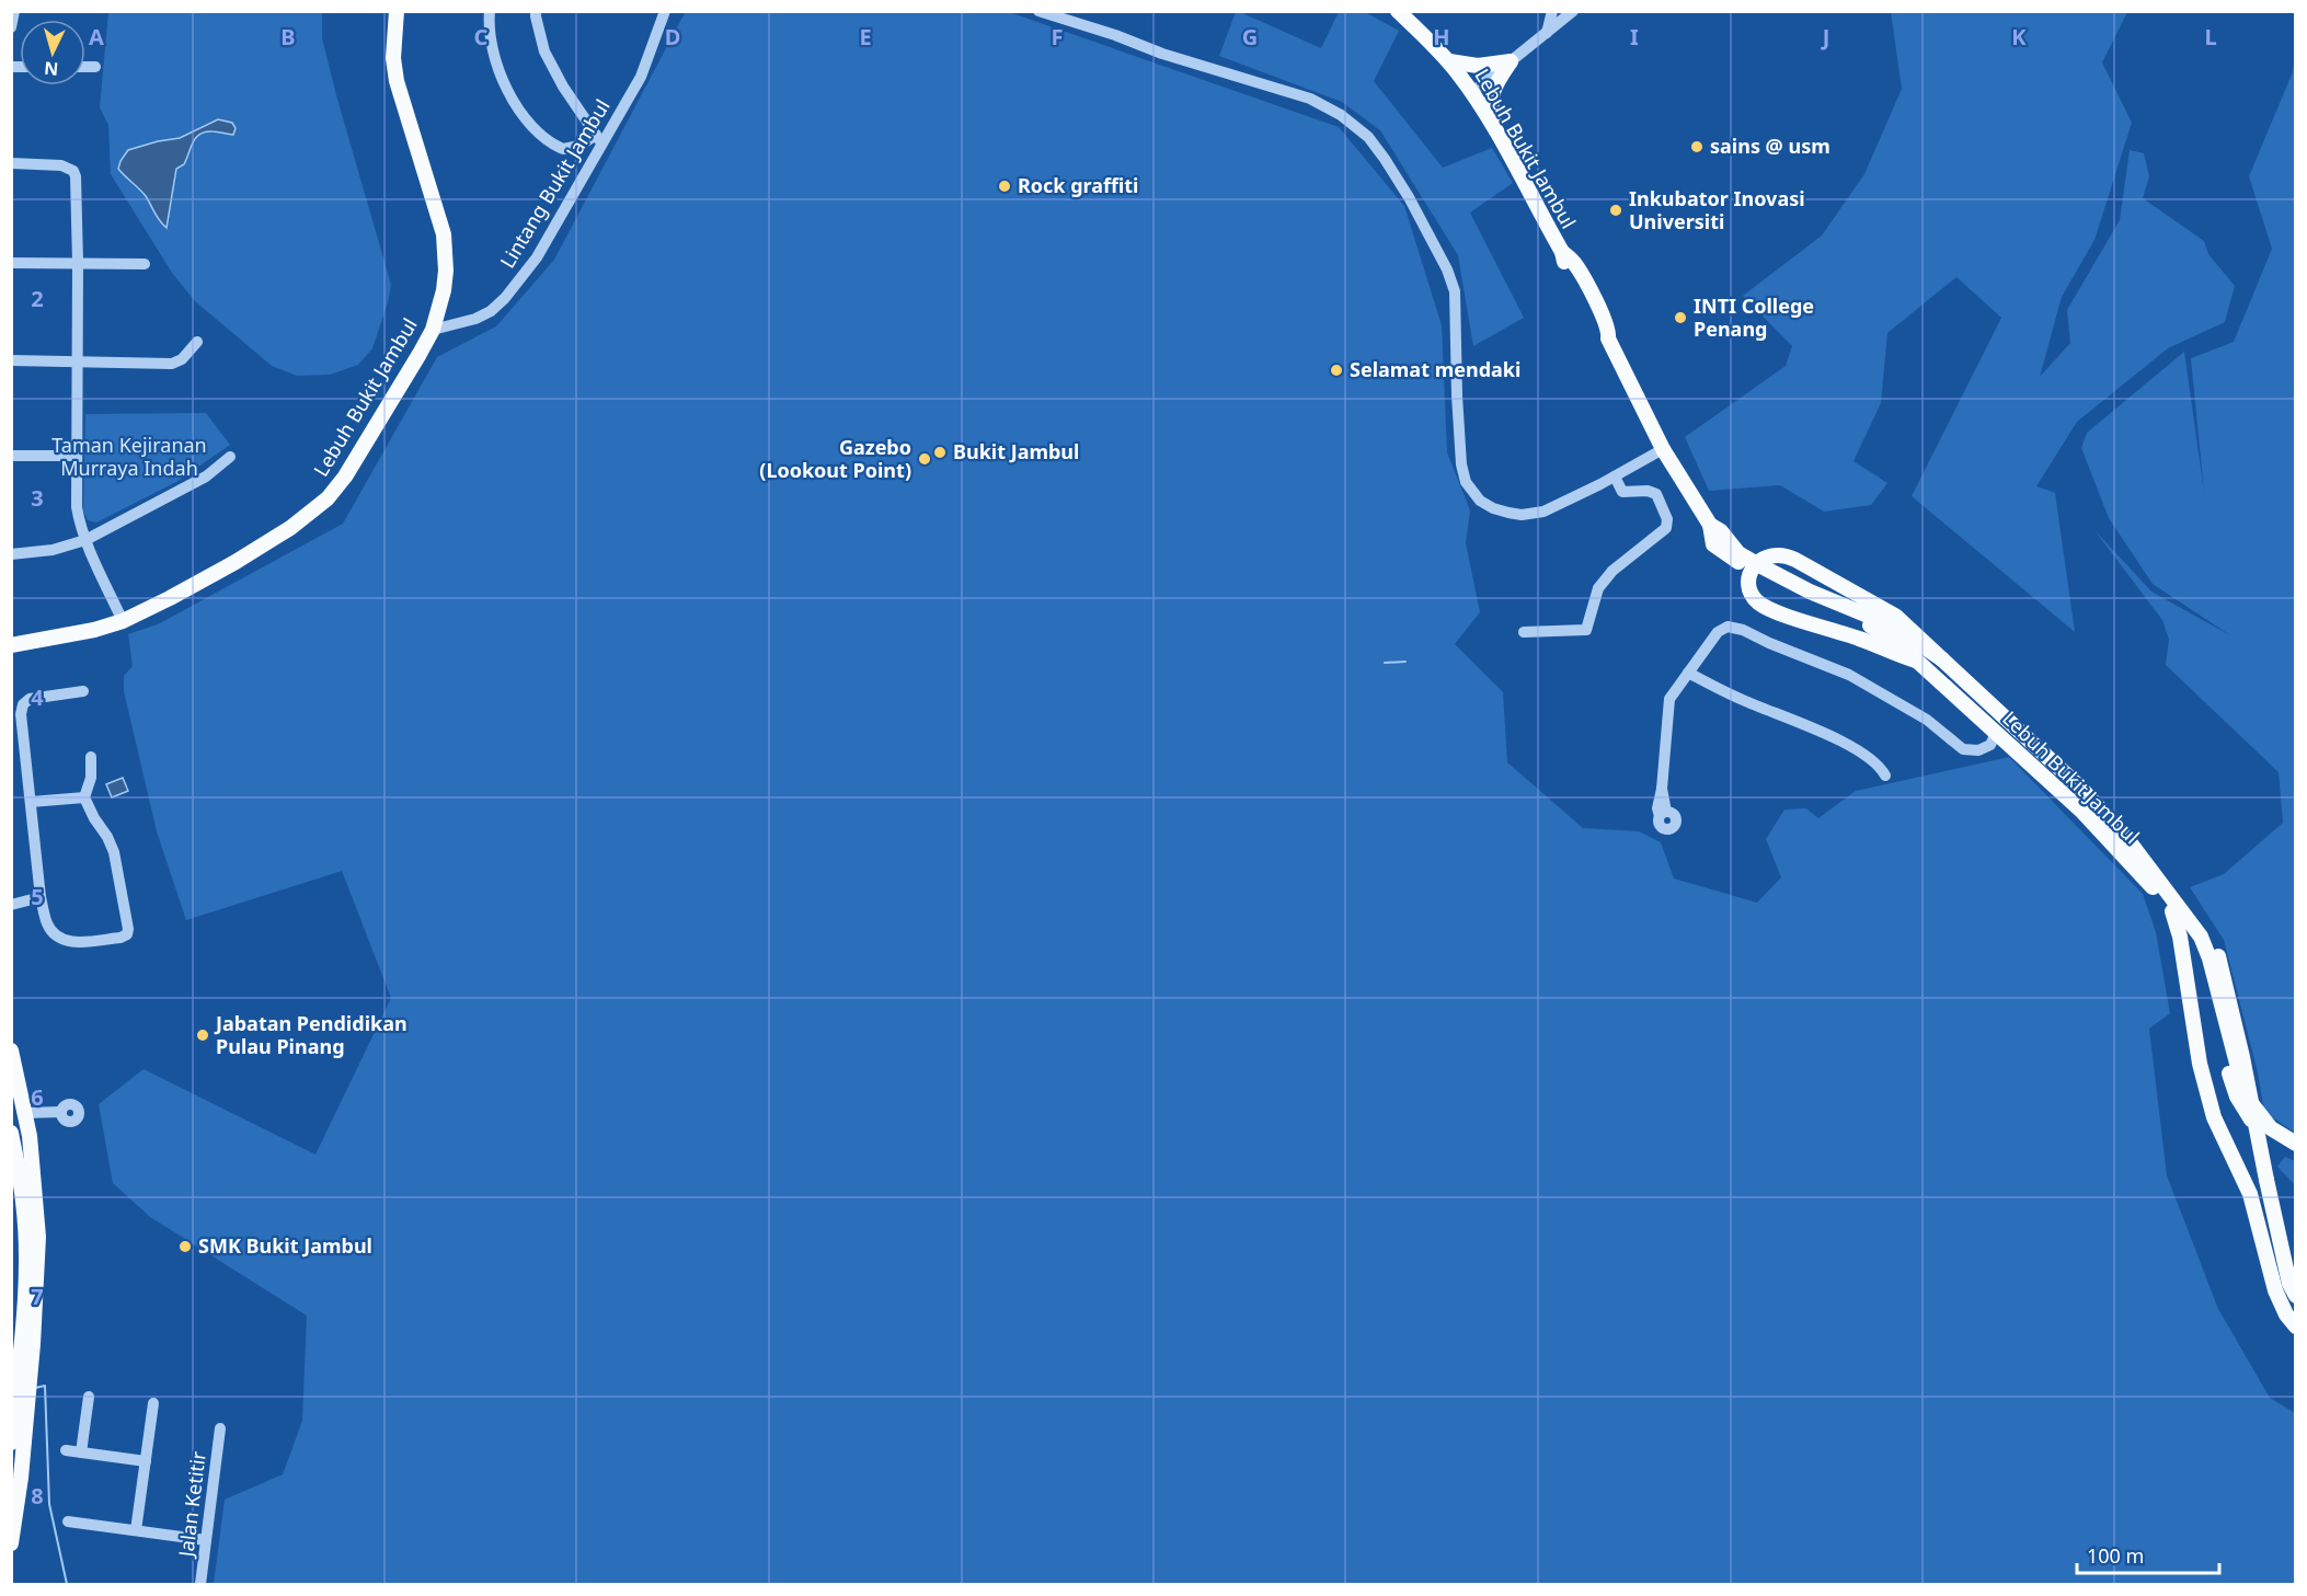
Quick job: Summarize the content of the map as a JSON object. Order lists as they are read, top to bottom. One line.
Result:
{"streets":{"main road":["Lebuh Bukit Jambul"],"street":["Lintang Bukit Jambul","Jalan Ketitir"]},"crossings":[["Lebuh Bukit Jambul","Lintang Bukit Jambul"]],"parks":["Taman Kejiranan Murraya Indah"],"places":["sains @ usm","Rock graffiti","Inkubator Inovasi Universiti","INTI College Penang","Selamat mendaki","Bukit Jambul","Gazebo (Lookout Point)","Jabatan Pendidikan Pulau Pinang","SMK Bukit Jambul"],"scale_bar":"100 m","north":"bottom","grid":{"columns":["A","B","C","D","E","F","G","H","I","J","K","L"],"rows":["2","3","4","5","6","7","8"]}}
